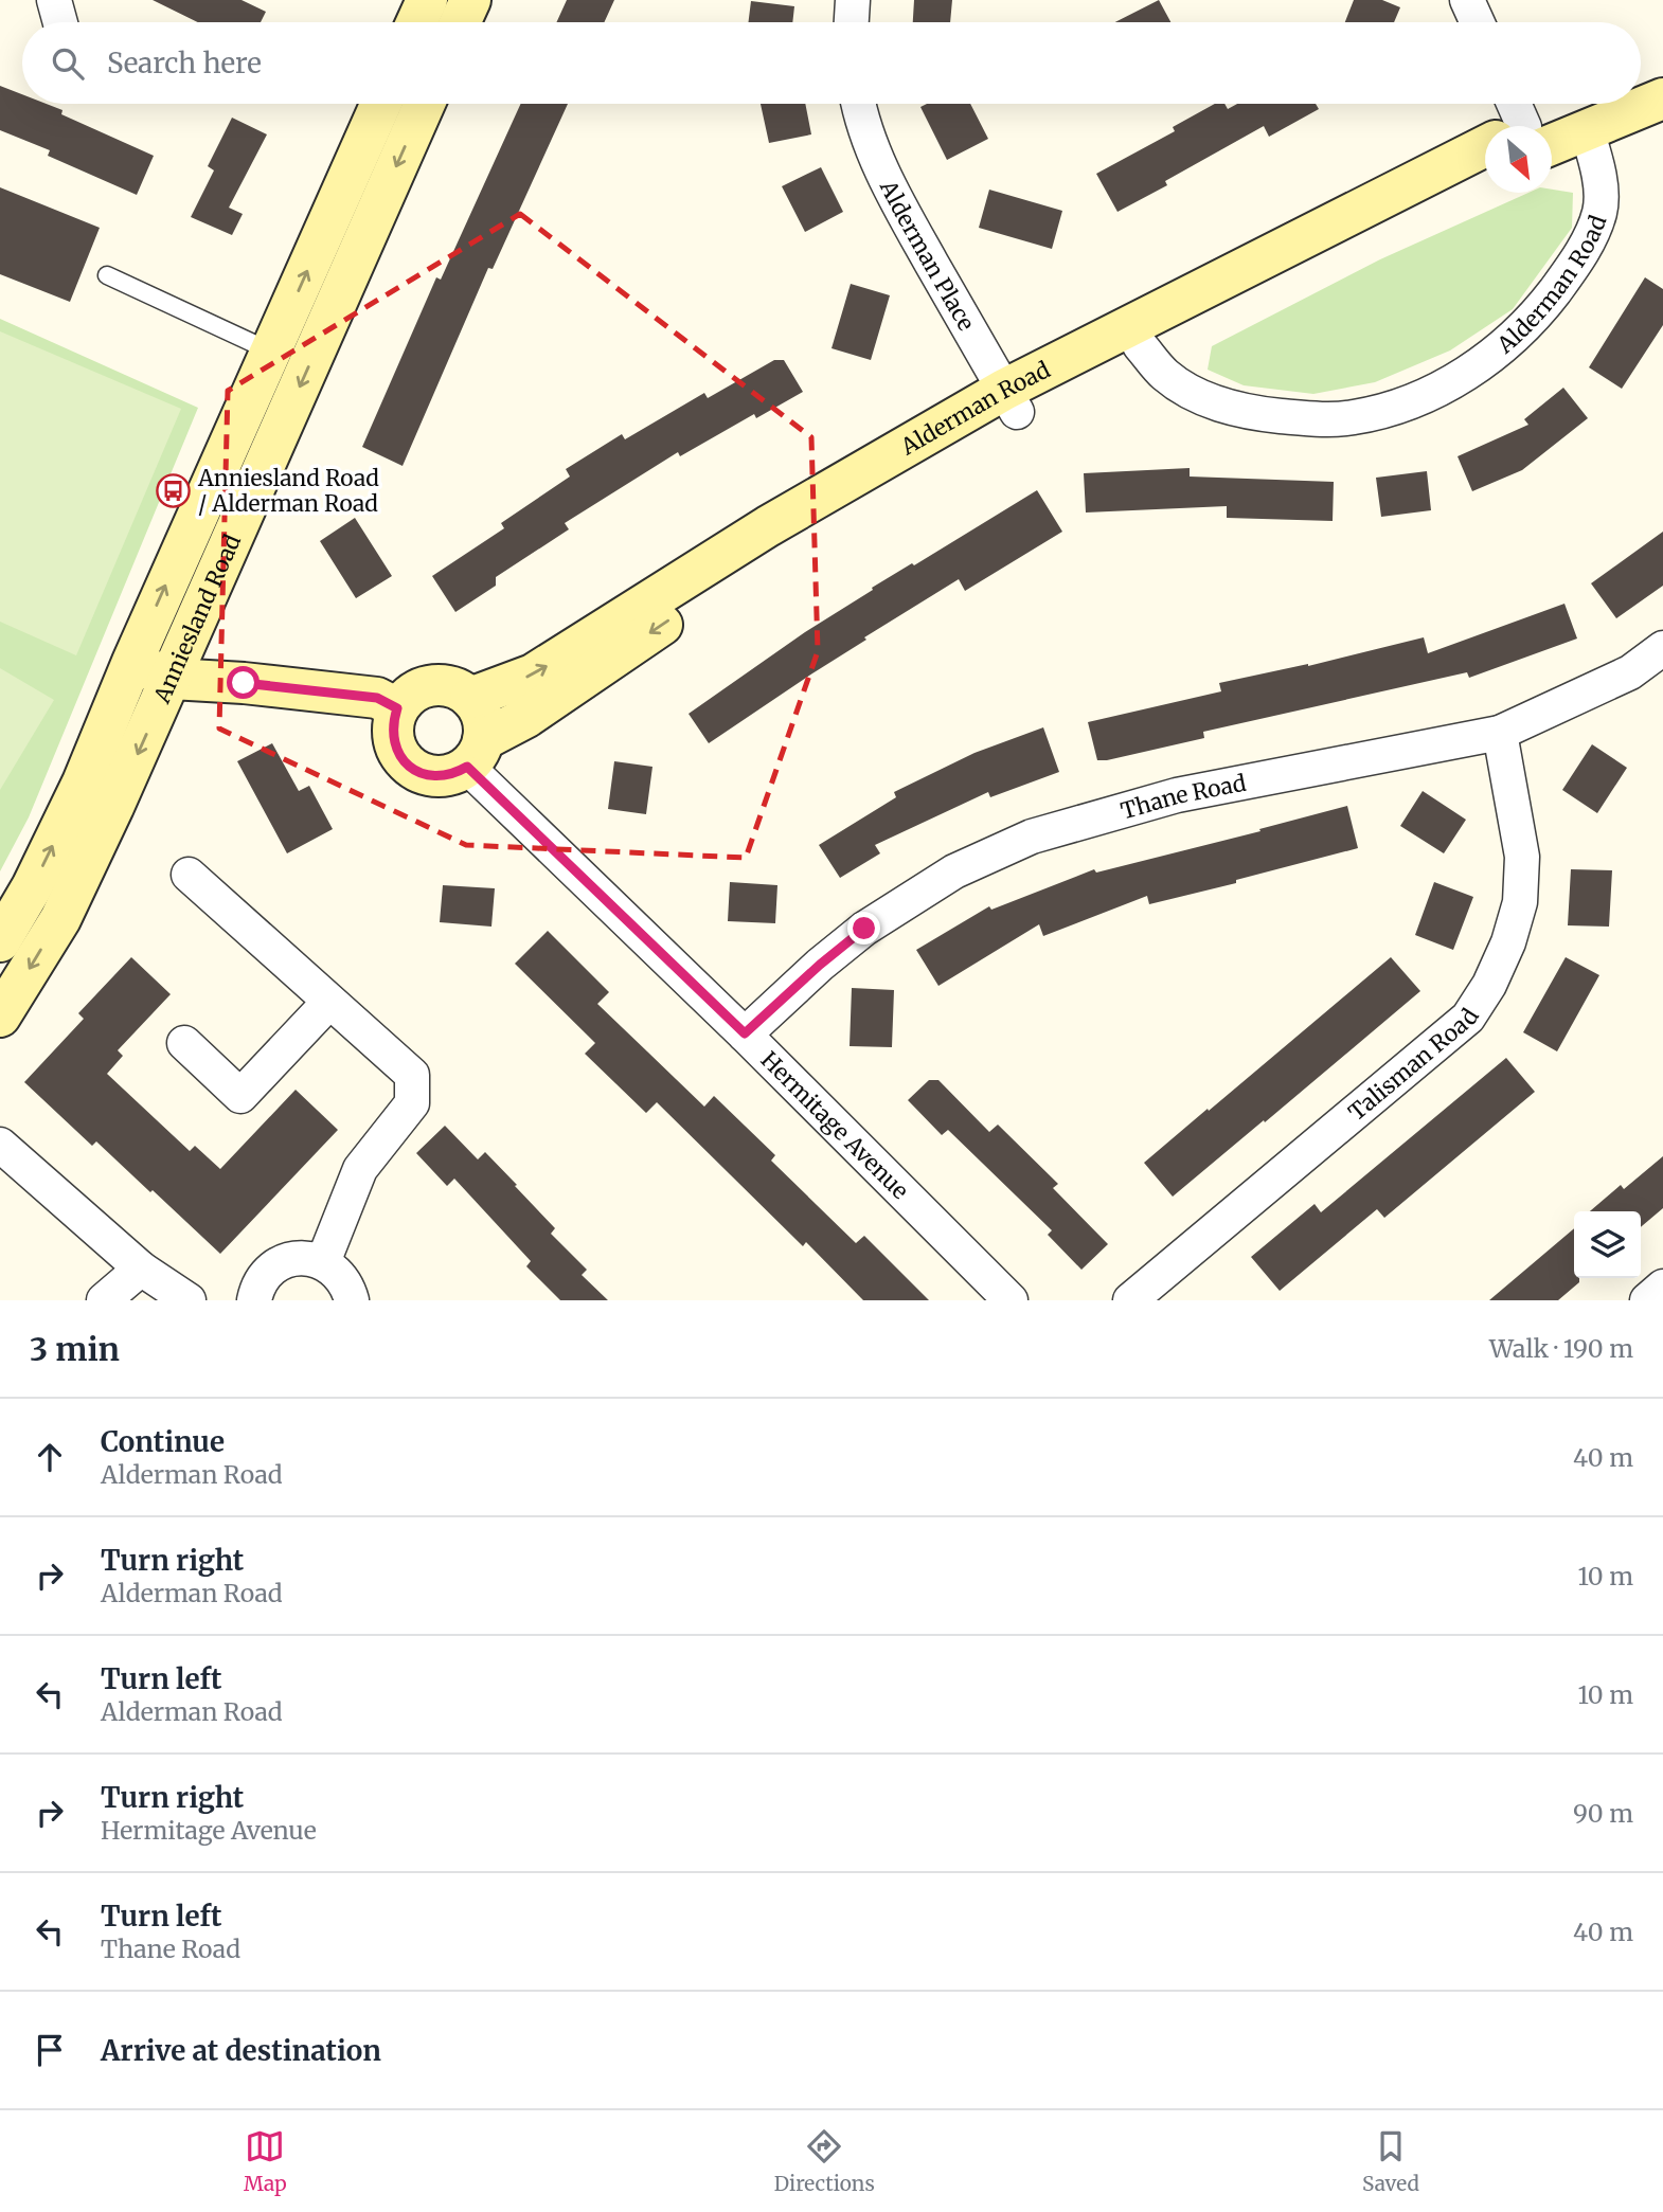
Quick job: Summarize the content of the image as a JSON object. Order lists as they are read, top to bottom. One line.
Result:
{"streets":{"street":["Alderman Place","Alderman Road","Anniesland Road","Thane Road","Talisman Road","Hermitage Avenue"]},"crossings":[["Alderman Place","Alderman Road"],["Alderman Road","Hermitage Avenue"],["Thane Road","Talisman Road"],["Thane Road","Hermitage Avenue"]],"places":{"bus stop":["Anniesland Road / Alderman Road"]},"north":"bottom right","page":{"search":"Search here","heading":["3 min","Walk · 190 m"],"list":[["Continue","Alderman Road","40 m"],["Turn right","Alderman Road","10 m"],["Turn left","Alderman Road","10 m"],["Turn right","Hermitage Avenue","90 m"],["Turn left","Thane Road","40 m"],"Arrive at destination"],"nav":["Map","Directions","Saved"]}}
